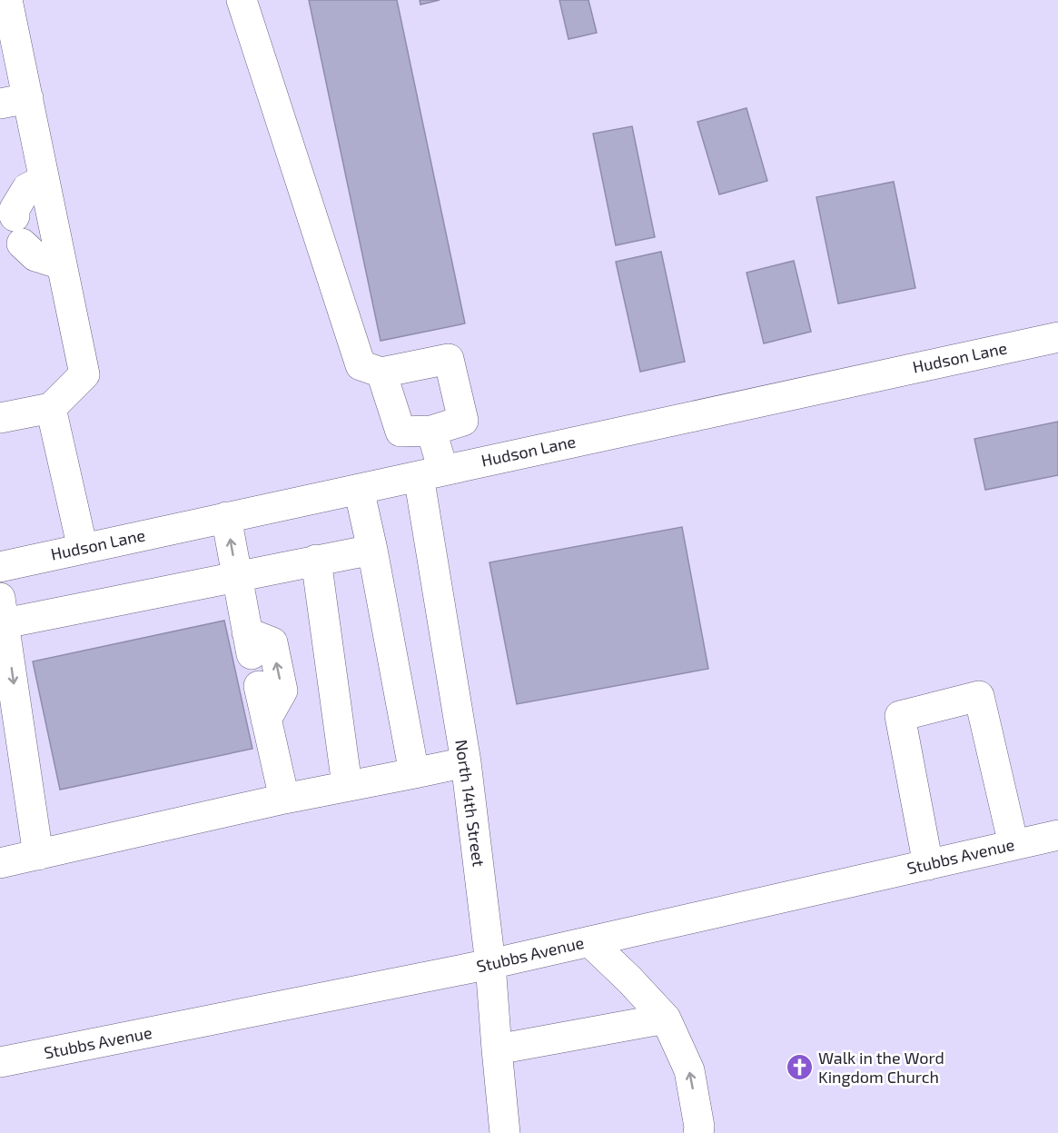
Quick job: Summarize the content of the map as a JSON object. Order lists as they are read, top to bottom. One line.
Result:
{"streets":{"street":["Hudson Lane","North 14th Street","Stubbs Avenue"]},"crossings":[["Hudson Lane","North 14th Street"],["North 14th Street","Stubbs Avenue"]],"places":{"church":["Walk in the Word Kingdom Church"]}}
